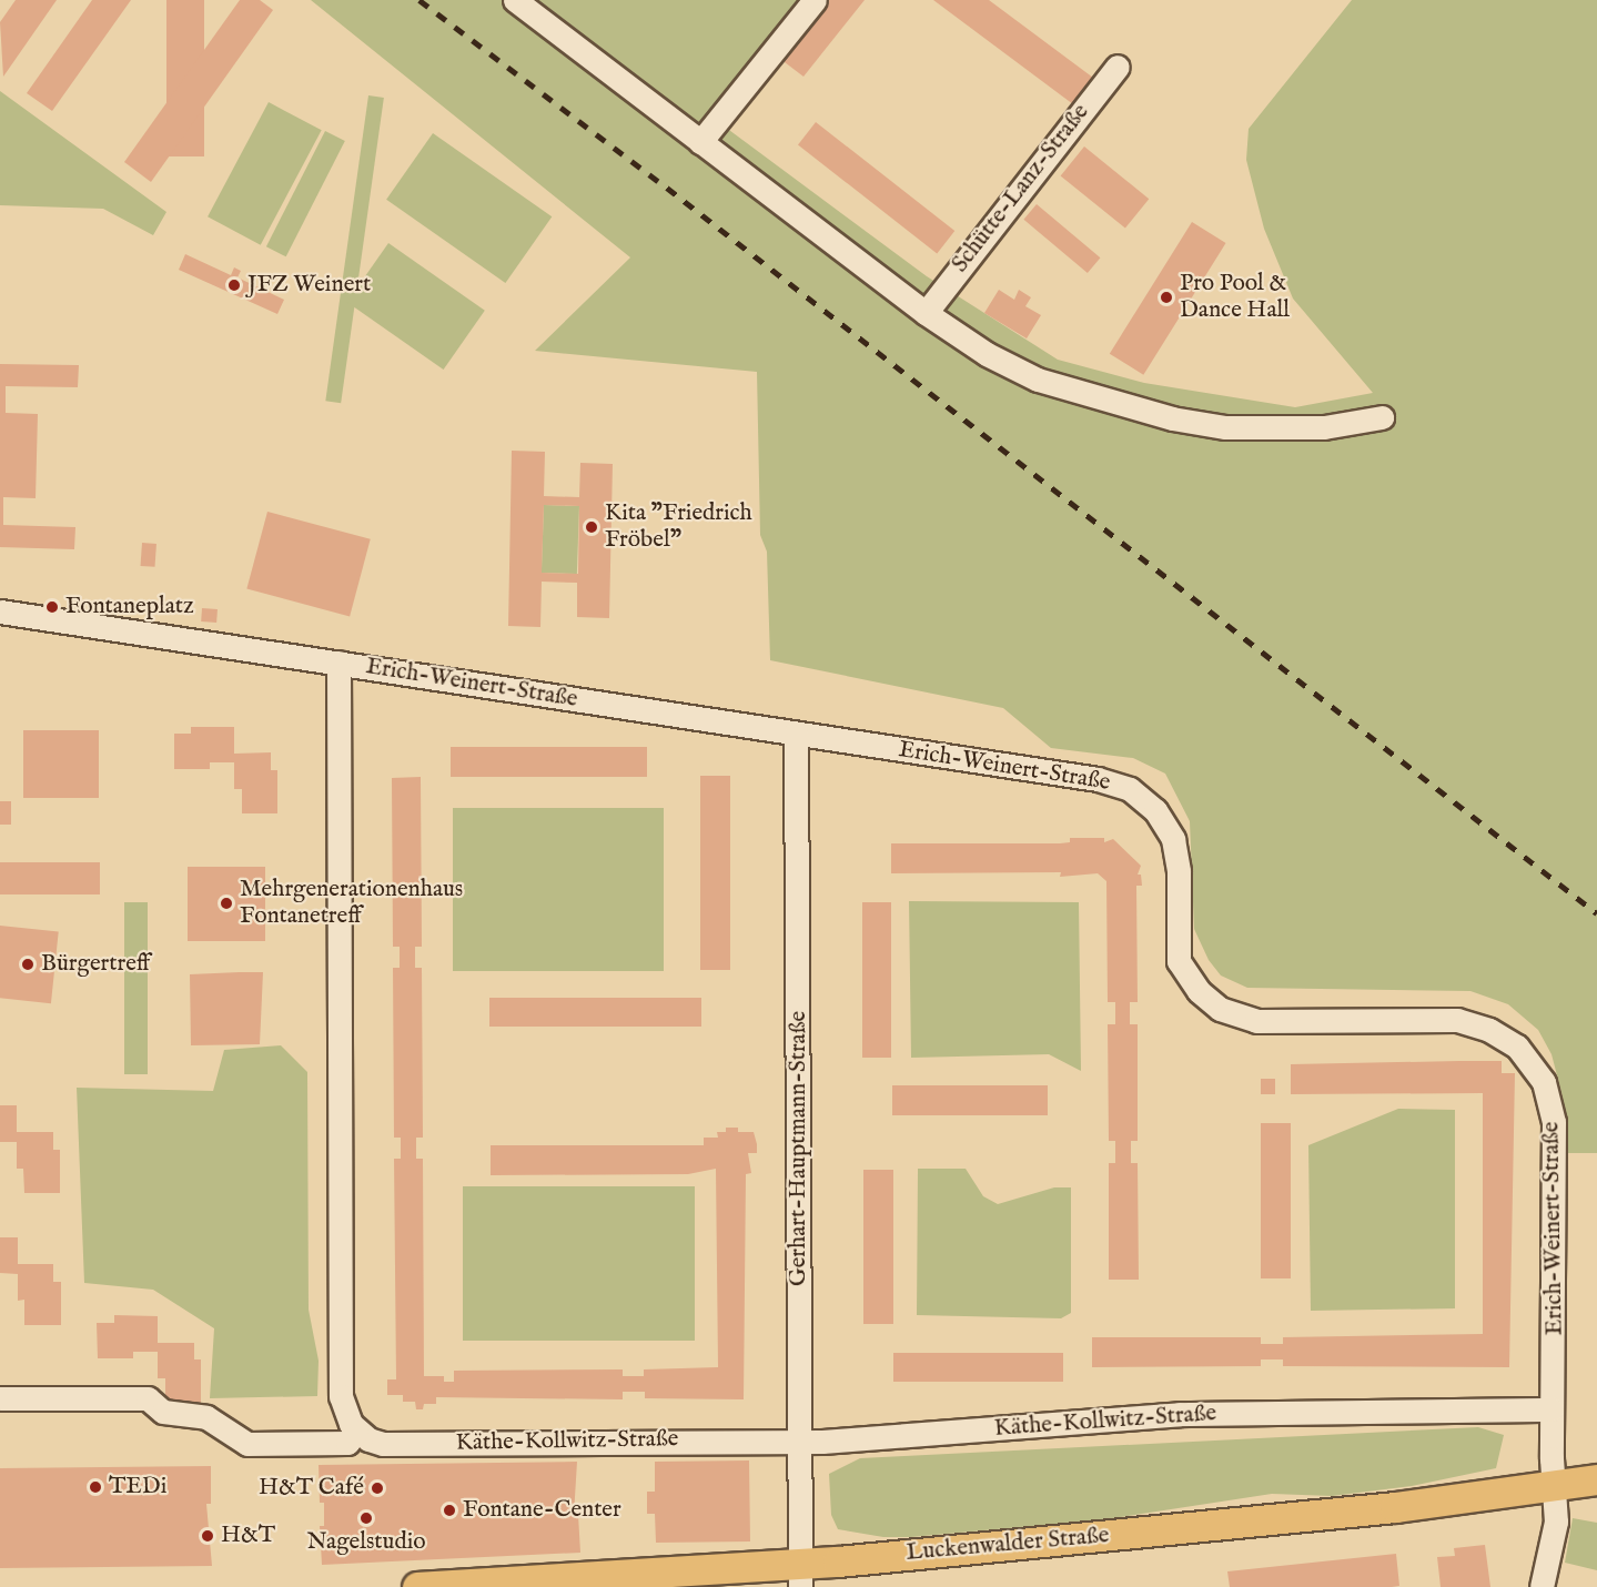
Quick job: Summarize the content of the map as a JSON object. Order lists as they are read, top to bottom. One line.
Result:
{"streets":{"main road":["Luckenwalder Straße"],"street":["Schütte-Lanz-Straße","Erich-Weinert-Straße","Gerhart-Hauptmann-Straße","Käthe-Kollwitz-Straße"]},"crossings":[["Erich-Weinert-Straße","Gerhart-Hauptmann-Straße"],["Erich-Weinert-Straße","Käthe-Kollwitz-Straße"],["Erich-Weinert-Straße","Luckenwalder Straße"],["Gerhart-Hauptmann-Straße","Käthe-Kollwitz-Straße"],["Gerhart-Hauptmann-Straße","Luckenwalder Straße"]],"places":["JFZ Weinert","Pro Pool & Dance Hall","Kita \"Friedrich Fröbel\"","Fontaneplatz","Mehrgenerationenhaus Fontanetreff","Bürgertreff","TEDi","H&T Café","Fontane-Center","Nagelstudio","H&T"]}
